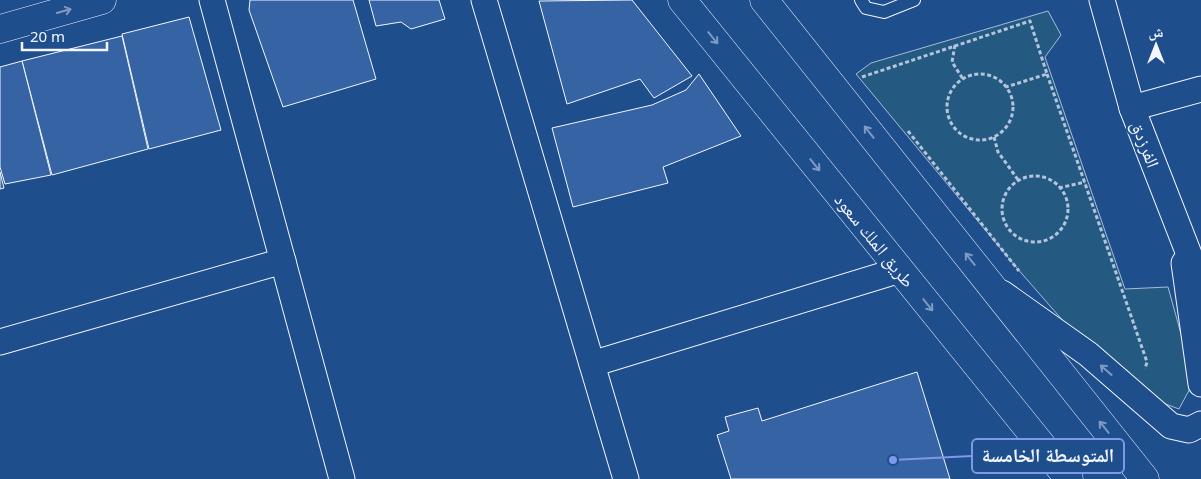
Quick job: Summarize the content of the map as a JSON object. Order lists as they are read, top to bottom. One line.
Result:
{"streets":{"main road":["طريق الملك سعود"],"street":["الفرزدق"]},"places":["المتوسطة الخامسة"],"scale_bar":"20 m","north":"top"}
